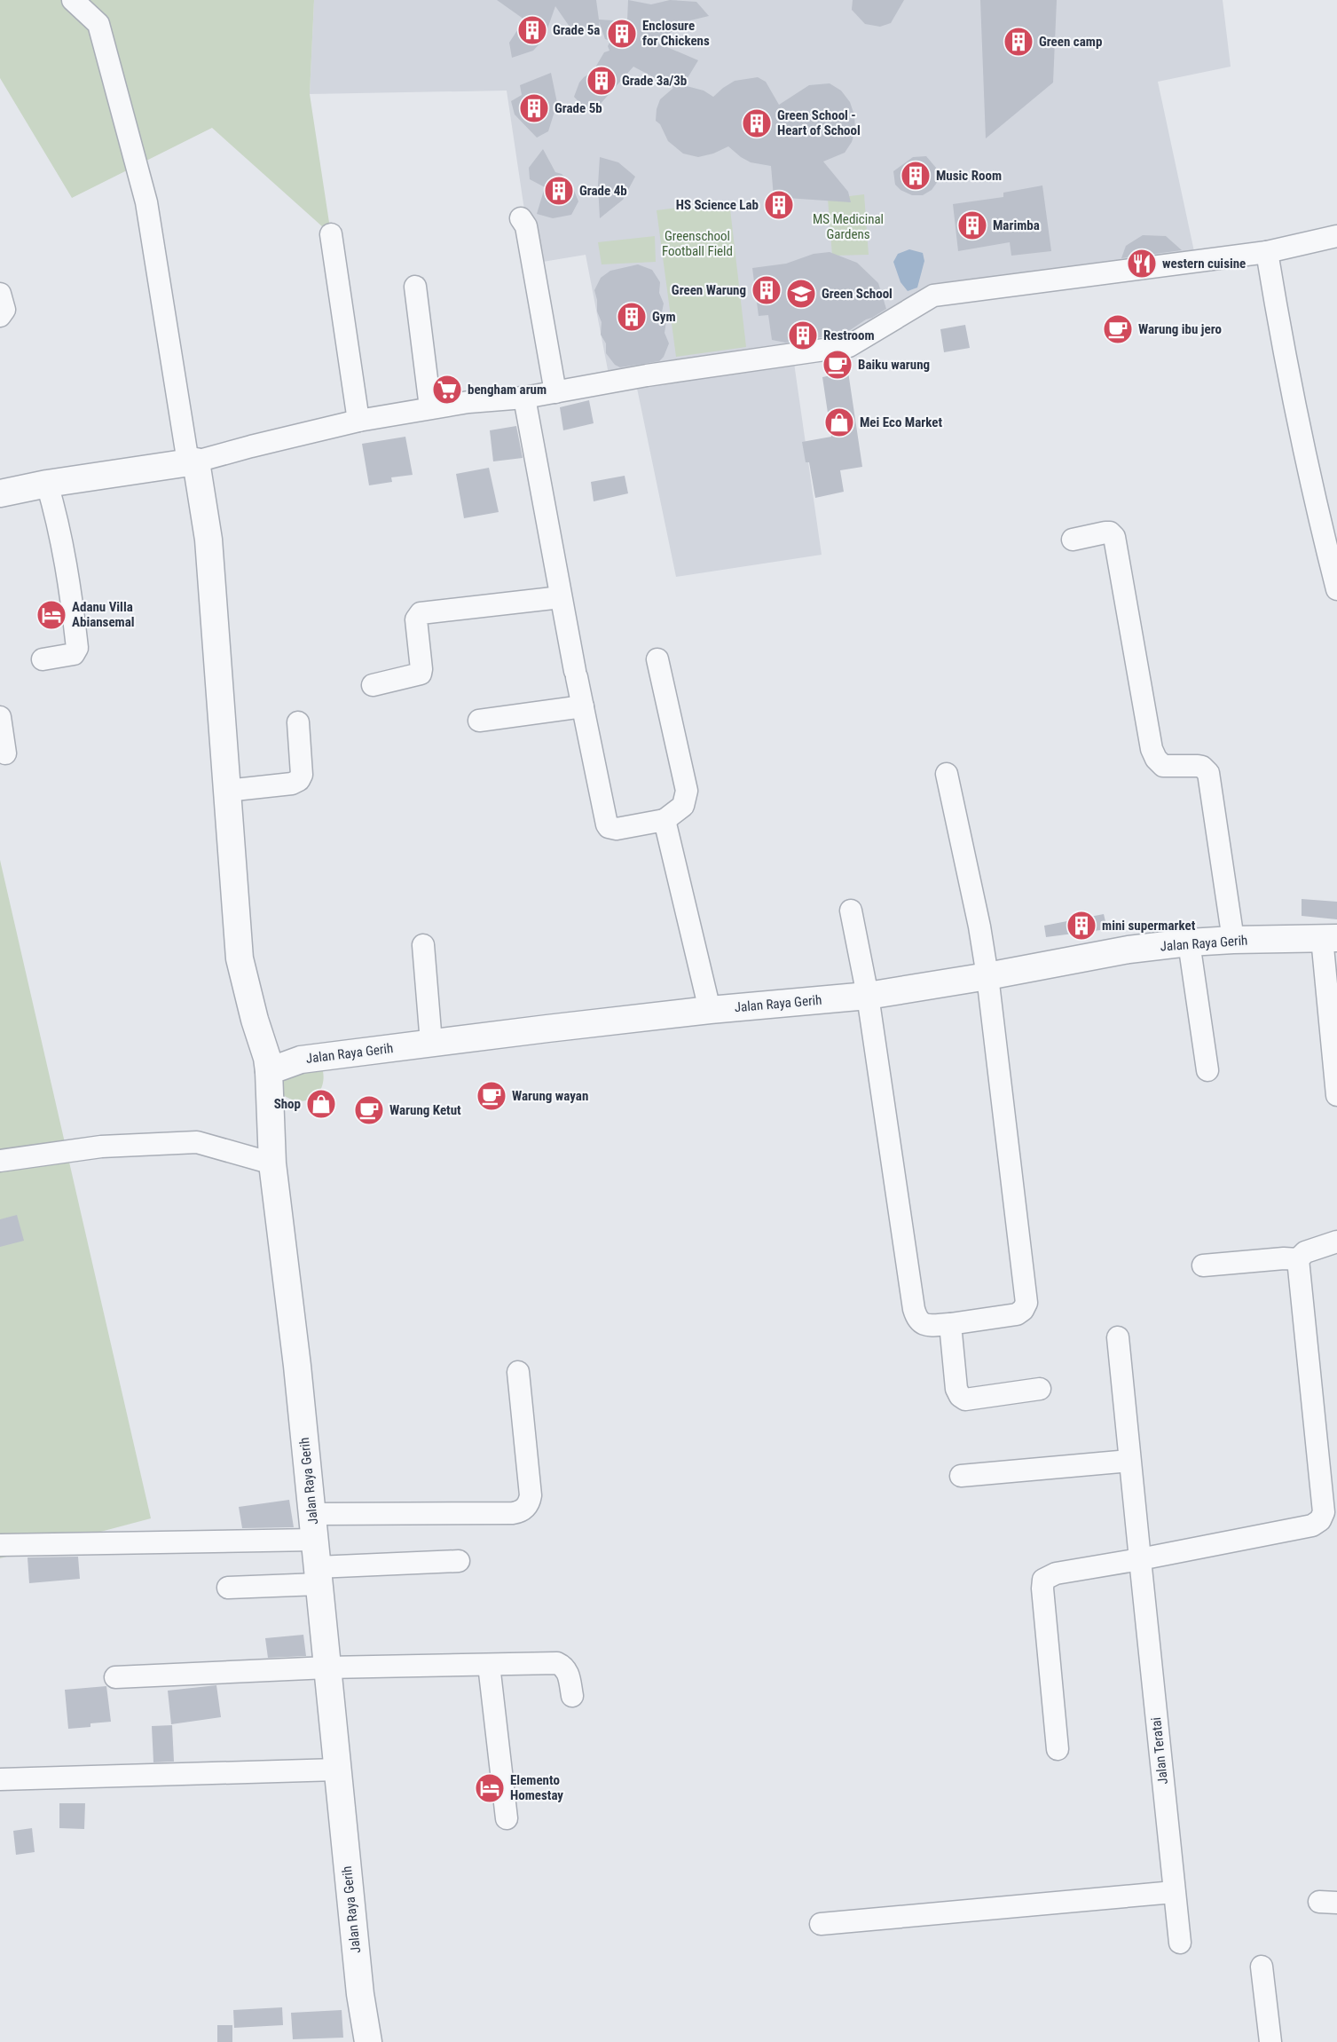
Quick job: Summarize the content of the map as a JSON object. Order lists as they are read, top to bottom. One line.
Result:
{"streets":{"street":["Jalan Raya Gerih","Jalan Teratai"]},"parks":["MS Medicinal Gardens","Greenschool Football Field"],"places":{"building":["Grade 5a","Enclosure for Chickens","Green camp","Grade 3a/3b","Grade 5b","Green School - Heart of School","Music Room","Grade 4b","HS Science Lab","Marimba","Green Warung","Gym","Restroom","mini supermarket"],"restaurant":["western cuisine"],"school or university":["Green School"],"cafe":["Warung ibu jero","Baiku warung","Warung wayan","Warung Ketut"],"supermarket":["bengham arum"],"shop":["Mei Eco Market","Shop"],"hotel":["Adanu Villa Abiansemal","Elemento Homestay"]}}
